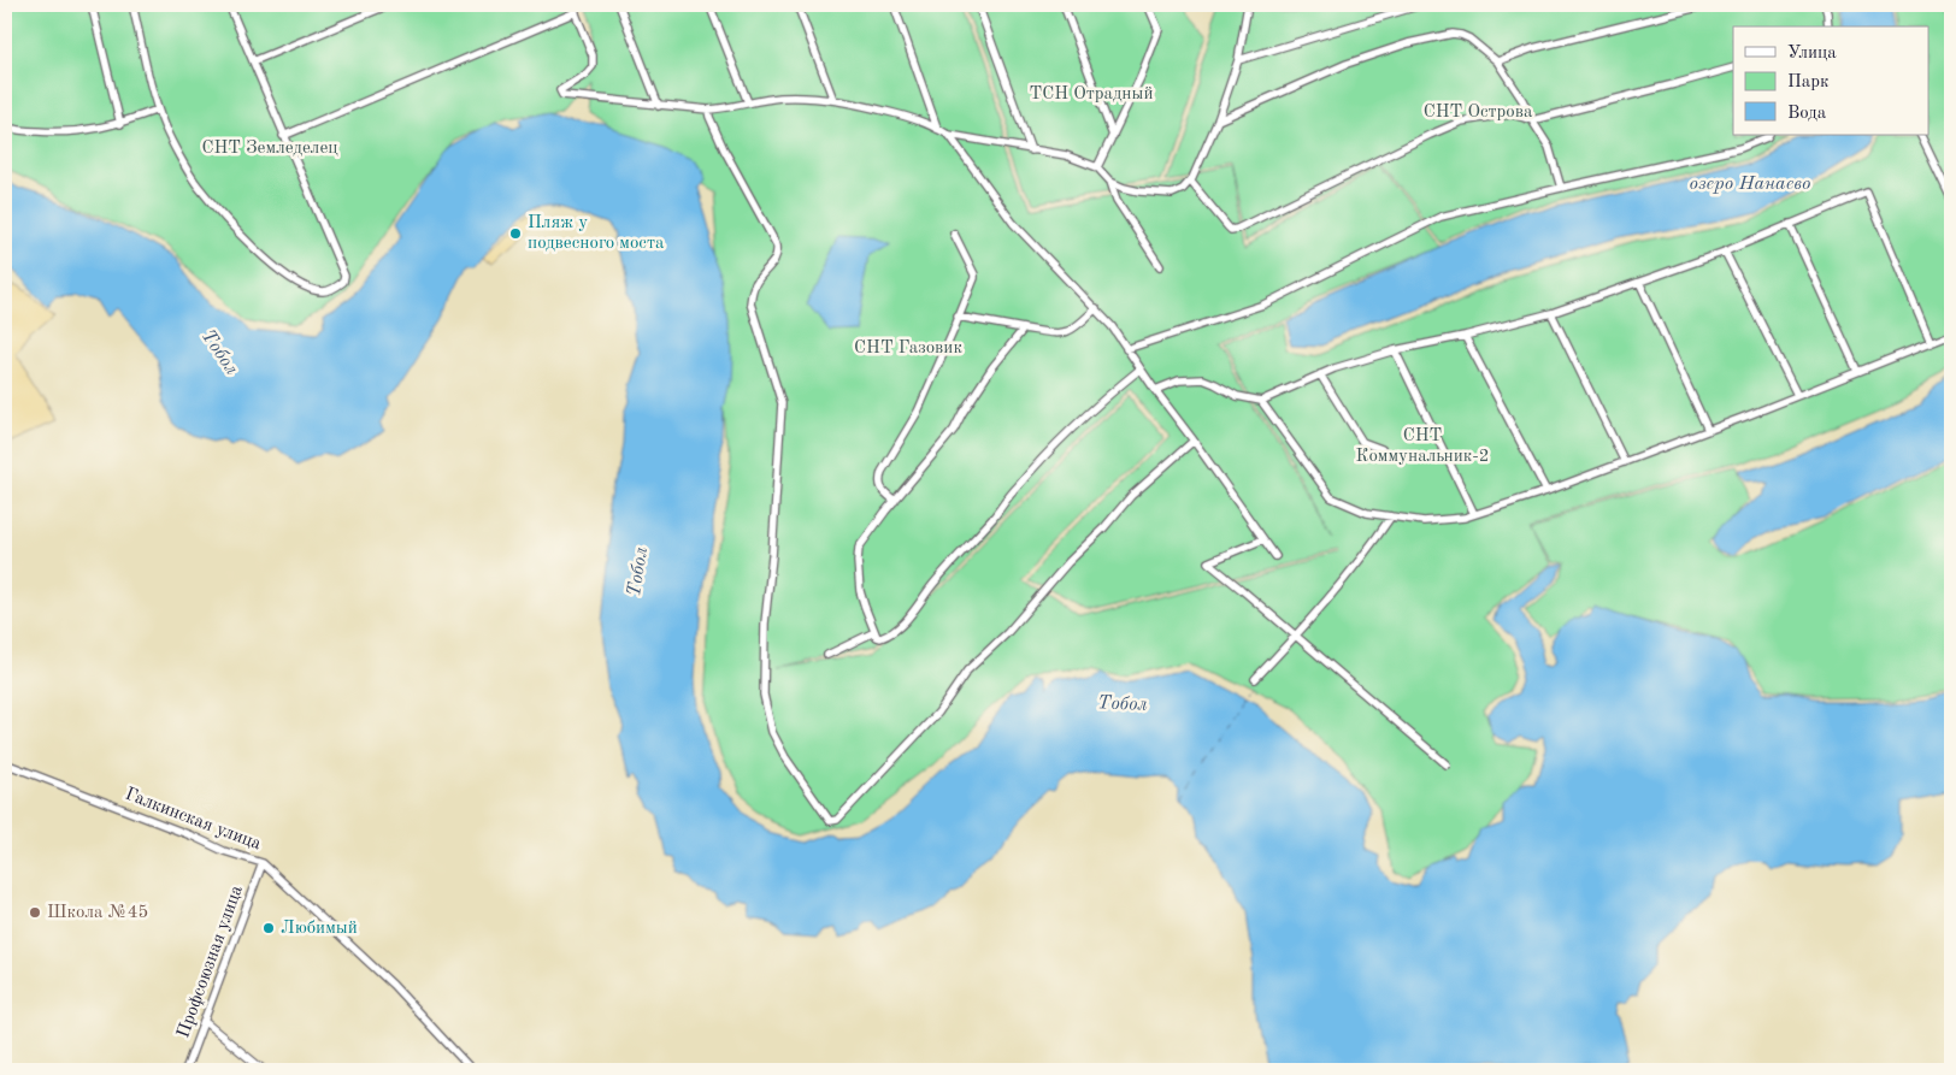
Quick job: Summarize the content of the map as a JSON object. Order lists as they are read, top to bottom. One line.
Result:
{"streets":{"street":["Галкинская улица","Профсоюзная улица"]},"crossings":[["Галкинская улица","Профсоюзная улица"]],"water":["озеро Нанаево","Тобол"],"parks":["ТСН Отрадный","СНТ Острова","СНТ Земледелец","СНТ Газовик","СНТ Коммунальник-2"],"places":["Пляж у подвесного моста","Школа №45","Любимый"],"legend":["Улица","Парк","Вода"]}
